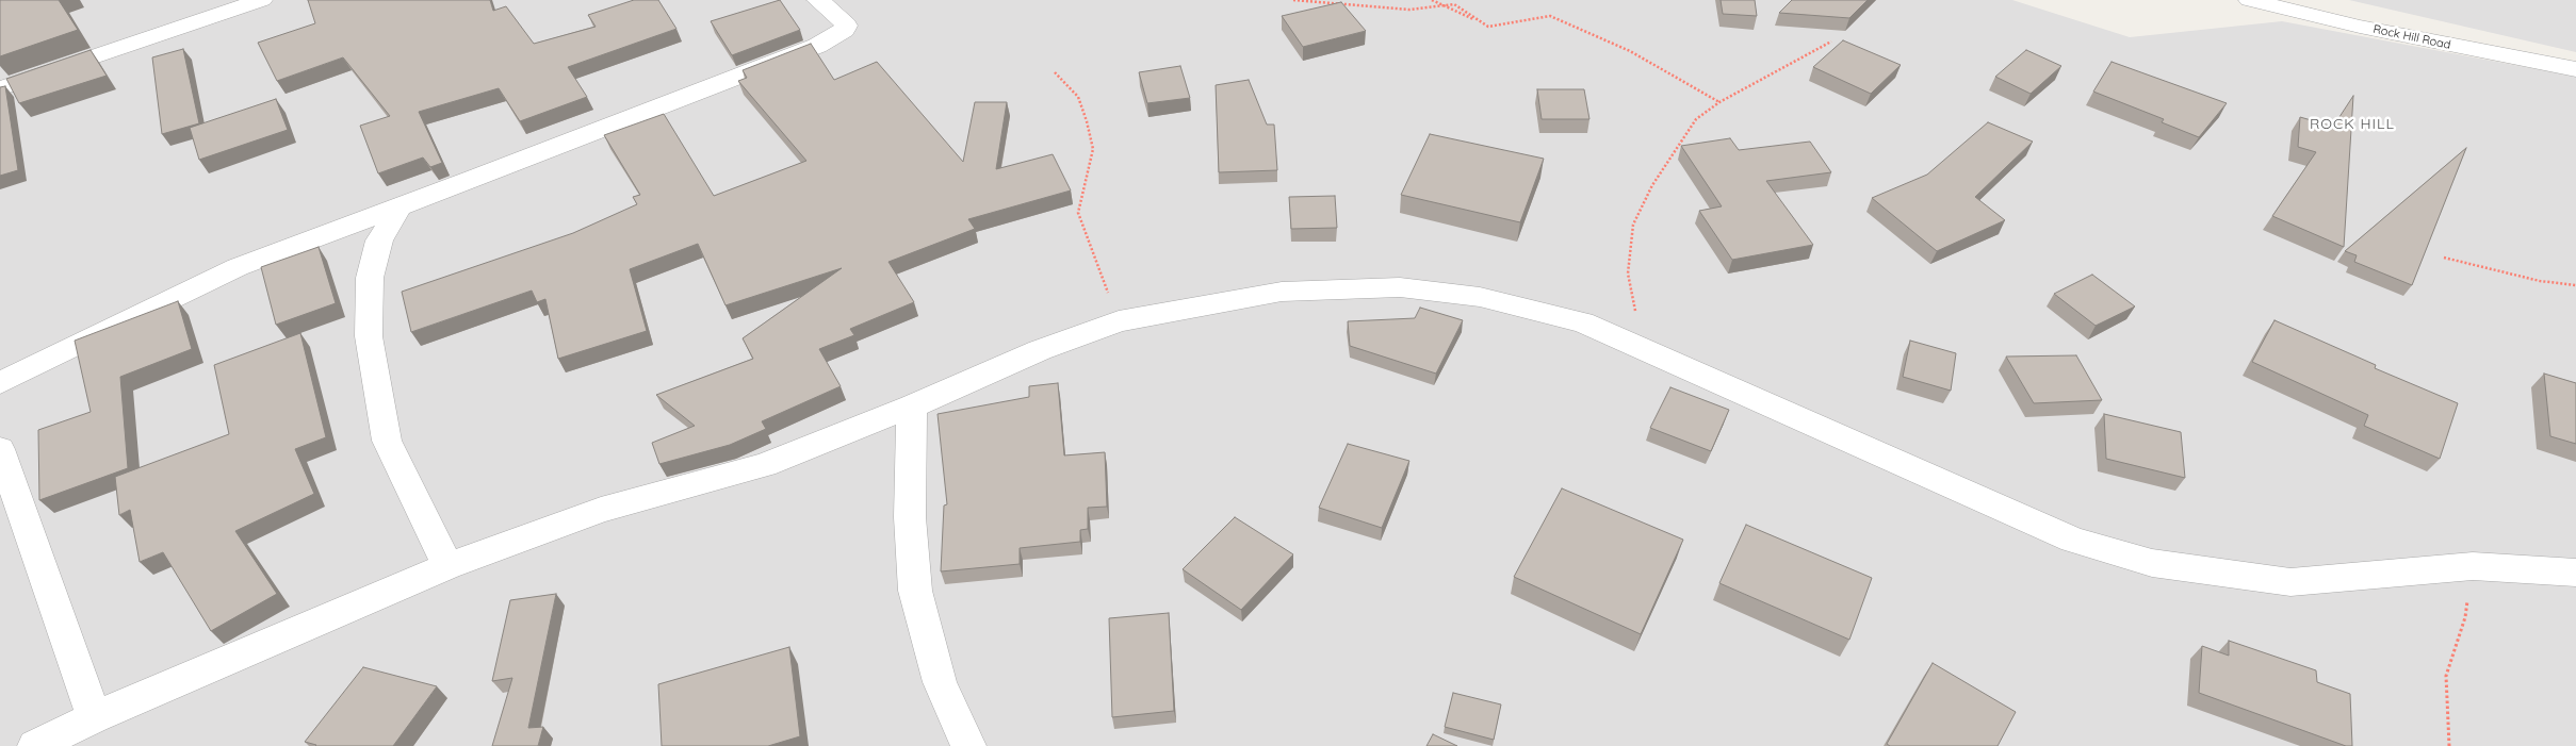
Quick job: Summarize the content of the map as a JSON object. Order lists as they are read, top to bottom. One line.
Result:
{"streets":{"street":["Rock Hill Road"]},"districts":["ROCK HILL"]}
